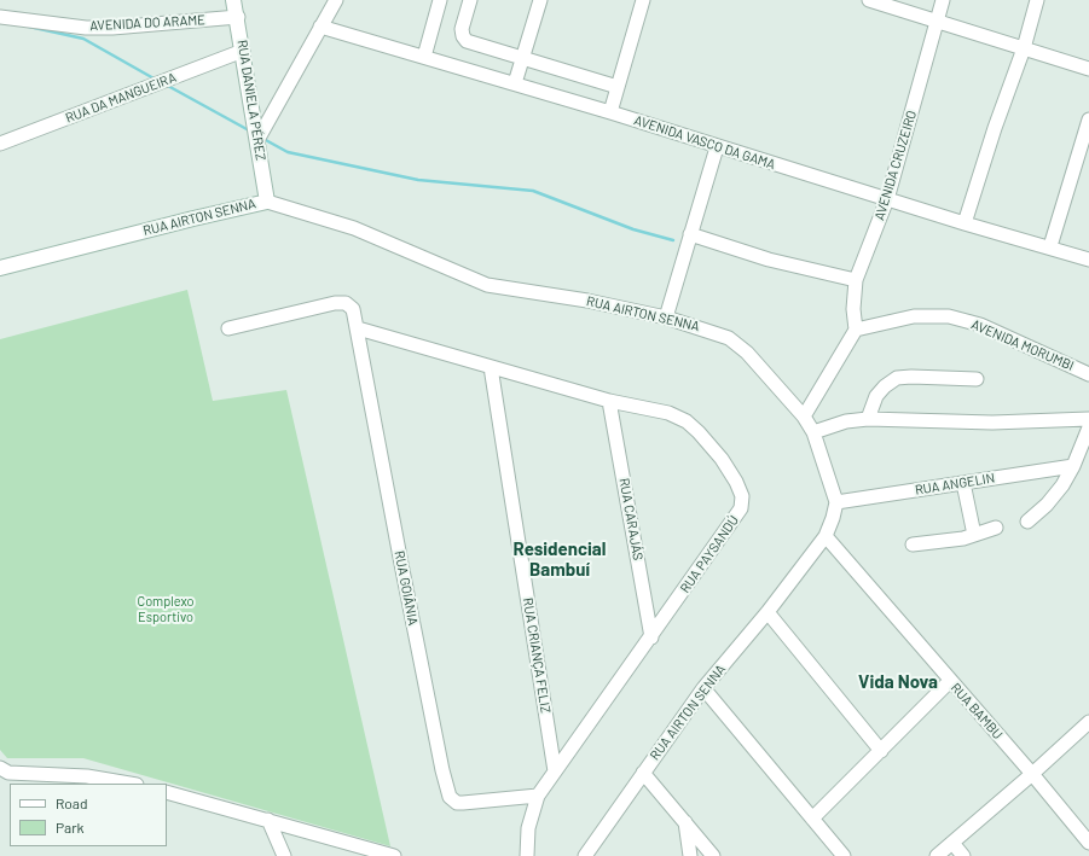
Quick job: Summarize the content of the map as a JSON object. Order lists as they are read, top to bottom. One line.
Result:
{"streets":{"street":["AVENIDA DO ARAME","RUA DA MANGUEIRA","RUA DANIELA PÉREZ","AVENIDA VASCO DA GAMA","AVENIDA CRUZEIRO","RUA AIRTON SENNA","AVENIDA MORUMBI","RUA ANGELIN","RUA CARAJÁS","RUA PAYSANDÚ","RUA GOIÂNIA","RUA CRIANÇA FELIZ","RUA BAMBU"]},"crossings":[["AVENIDA DO ARAME","RUA DANIELA PÉREZ"],["RUA DA MANGUEIRA","RUA DANIELA PÉREZ"],["RUA DANIELA PÉREZ","RUA AIRTON SENNA"],["AVENIDA VASCO DA GAMA","AVENIDA CRUZEIRO"],["AVENIDA CRUZEIRO","AVENIDA MORUMBI"],["RUA AIRTON SENNA","RUA ANGELIN"],["RUA AIRTON SENNA","RUA BAMBU"],["RUA CARAJÁS","RUA PAYSANDÚ"],["RUA PAYSANDÚ","RUA GOIÂNIA"],["RUA PAYSANDÚ","RUA CRIANÇA FELIZ"]],"districts":["Residencial Bambuí","Vida Nova"],"parks":["Complexo Esportivo"],"legend":["Road","Park"]}
